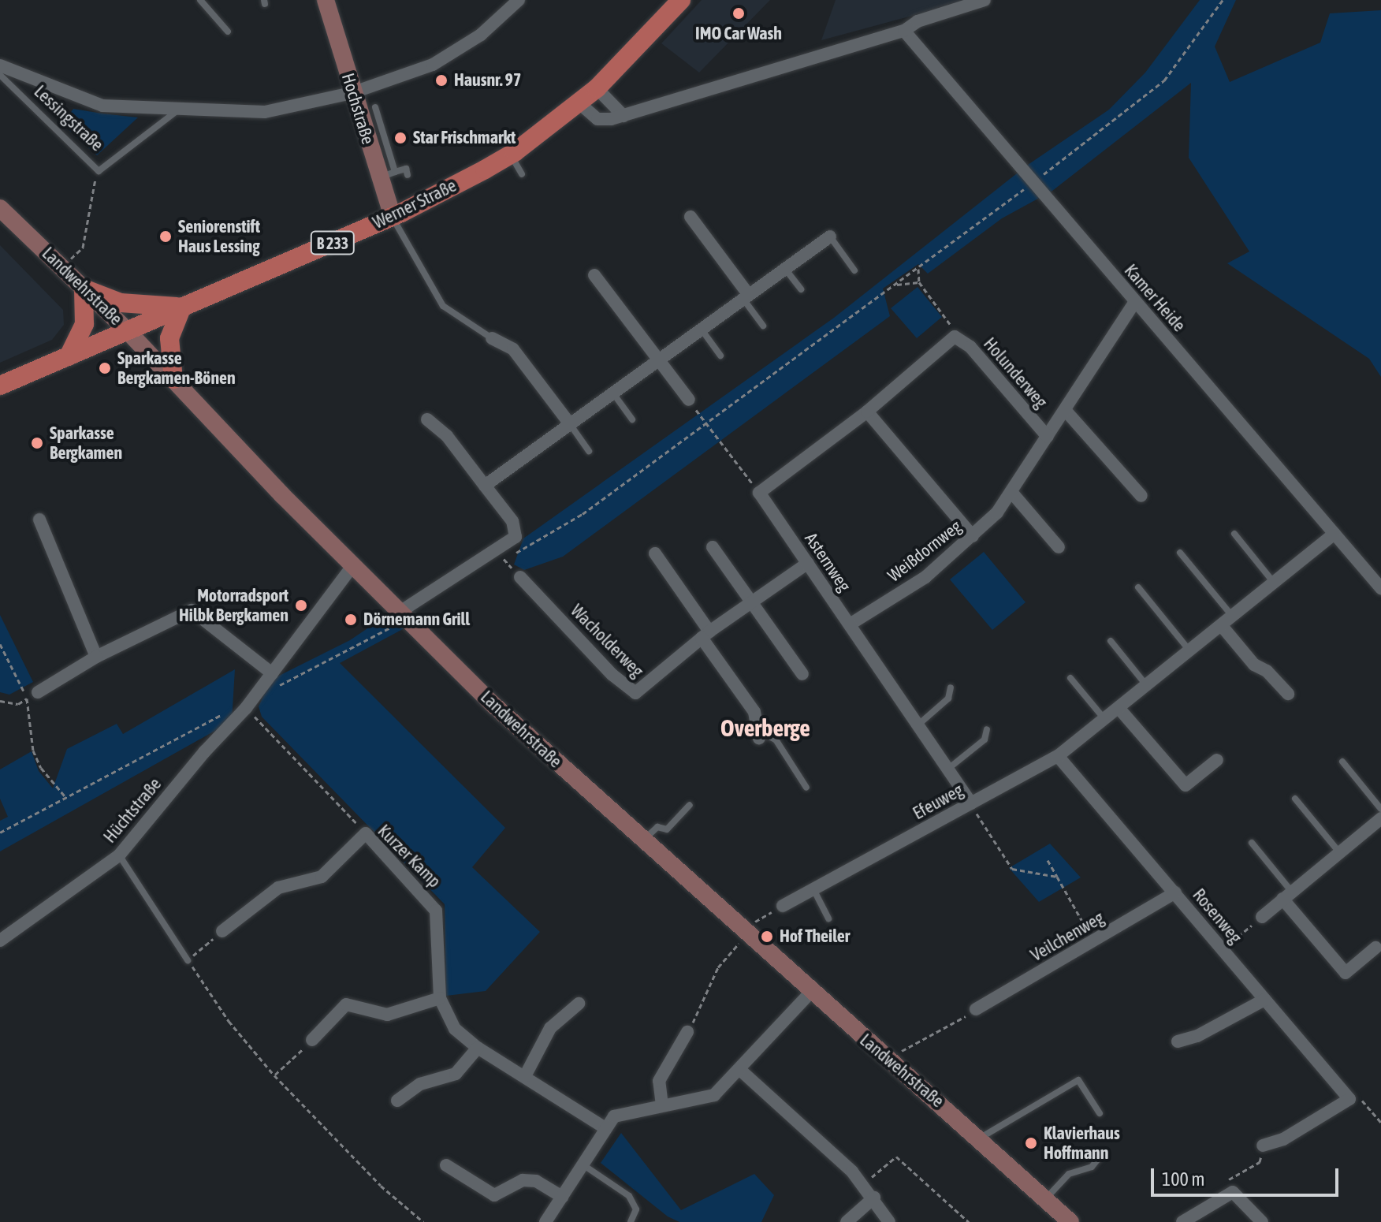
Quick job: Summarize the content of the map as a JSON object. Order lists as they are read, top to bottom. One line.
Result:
{"streets":{"main road":["Hochstraße","Werner Straße","B 233","Landwehrstraße"],"street":["Lessingstraße","Kamer Heide","Holunderweg","Weißdornweg","Asternweg","Wacholderweg","Efeuweg","Hüchtstraße","Kurzer Kamp","Rosenweg","Veilchenweg"]},"crossings":[["Hochstraße","Lessingstraße"],["Hochstraße","Werner Straße"],["Werner Straße","Landwehrstraße"],["Landwehrstraße","Hüchtstraße"],["Kamer Heide","Weißdornweg"],["Kamer Heide","Efeuweg"],["Holunderweg","Weißdornweg"],["Weißdornweg","Asternweg"],["Asternweg","Wacholderweg"],["Asternweg","Efeuweg"],["Efeuweg","Rosenweg"],["Rosenweg","Veilchenweg"]],"districts":["Overberge"],"places":["IMO Car Wash","Hausnr. 97","Star Frischmarkt","Seniorenstift Haus Lessing","Sparkasse Bergkamen-Bönen","Sparkasse Bergkamen","Motorradsport Hilbk Bergkamen","Dörnemann Grill","Hof Theiler","Klavierhaus Hoffmann"],"scale_bar":"100 m"}
